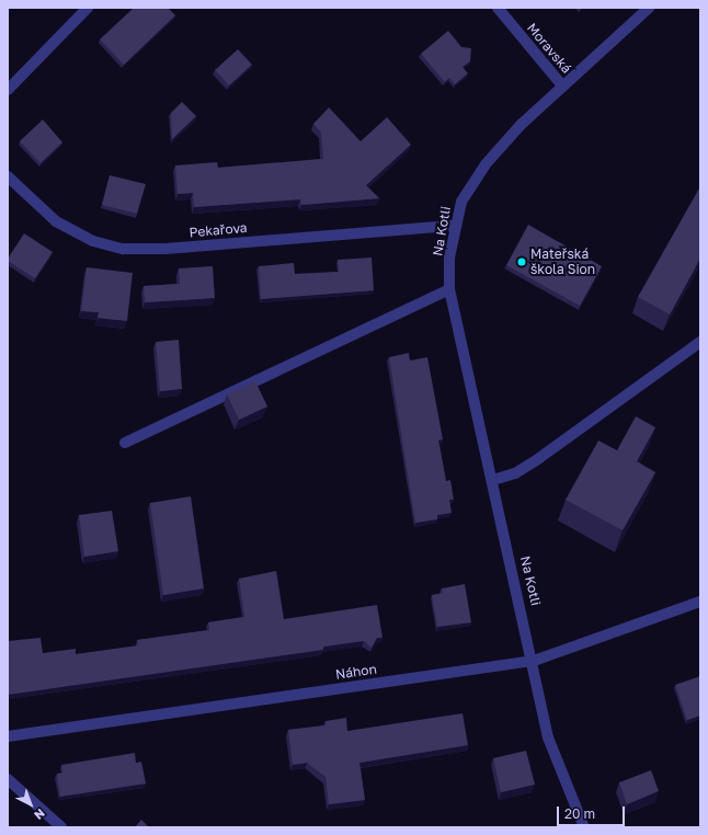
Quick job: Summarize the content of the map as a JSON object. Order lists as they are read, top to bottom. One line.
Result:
{"streets":{"street":["Moravská","Pekařova","Na Kotli","Náhon"]},"crossings":[["Moravská","Na Kotli"],["Pekařova","Na Kotli"],["Na Kotli","Náhon"]],"places":["Mateřská škola Sion"],"scale_bar":"20 m","north":"bottom right"}
